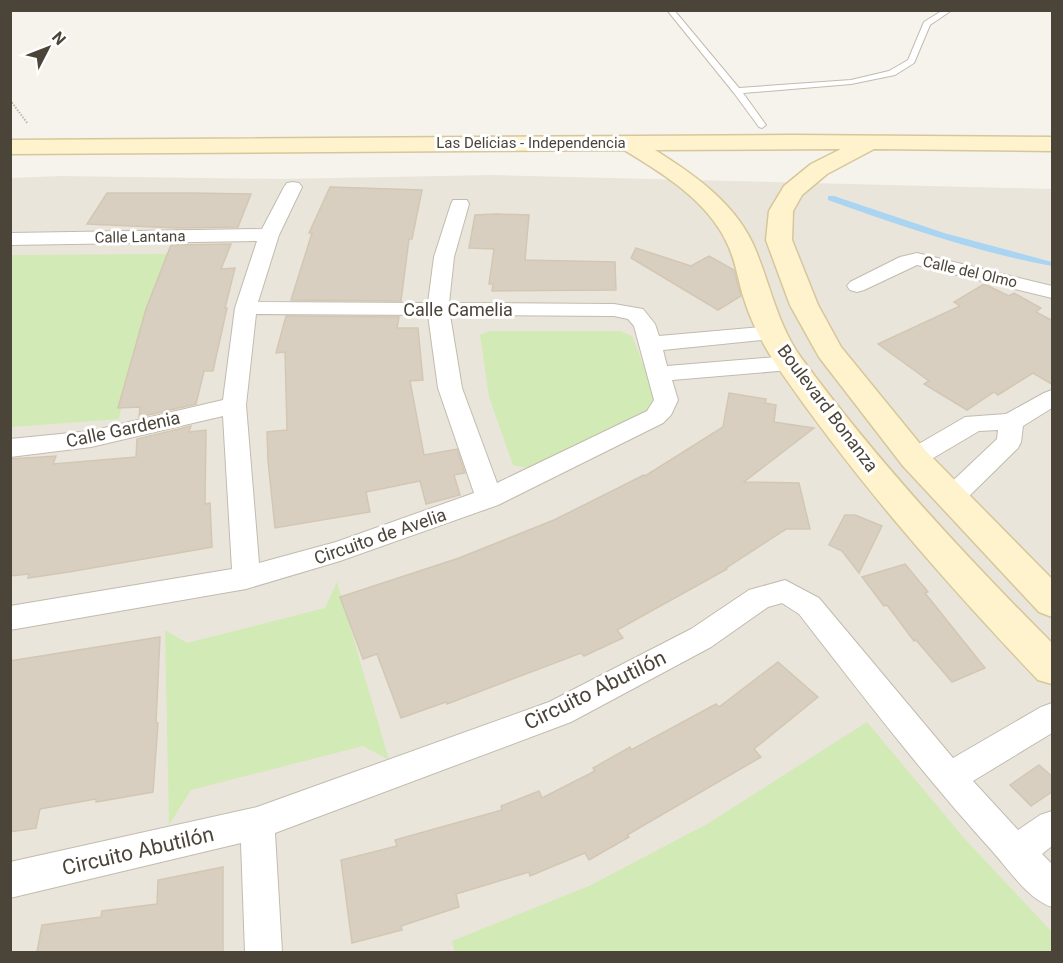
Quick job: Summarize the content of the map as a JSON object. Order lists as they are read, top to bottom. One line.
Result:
{"streets":{"main road":["Las Delicias - Independencia","Boulevard Bonanza"],"street":["Calle Lantana","Calle del Olmo","Calle Camelia","Calle Gardenia","Circuito de Avelia","Circuito Abutilón"]},"crossings":[["Las Delicias - Independencia","Boulevard Bonanza"],["Calle Camelia","Circuito de Avelia"]],"north":"top right"}
